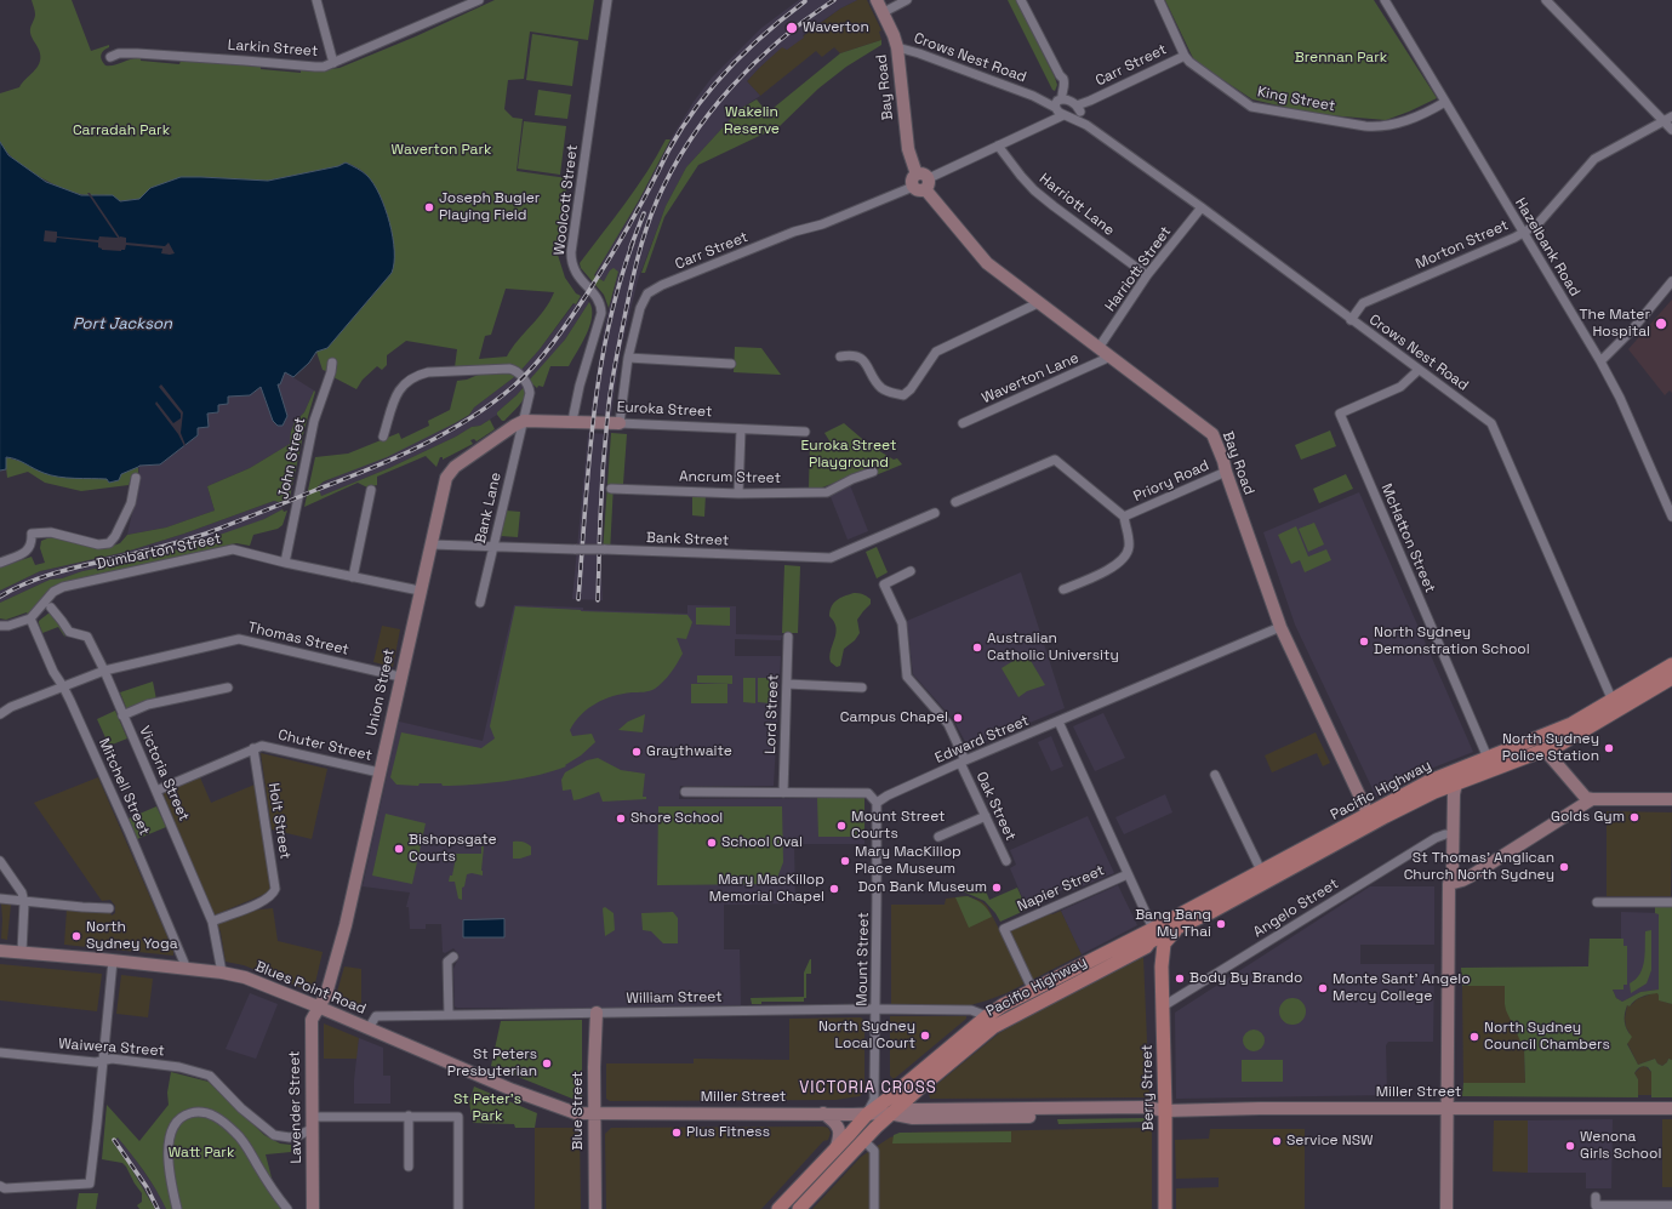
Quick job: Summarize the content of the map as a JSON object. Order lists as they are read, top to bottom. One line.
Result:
{"streets":{"main road":["Pacific Highway","Berry Street"],"street":["Larkin Street","Crows Nest Road","Carr Street","Bay Road","King Street","Woolcott Street","Harriott Lane","Morton Street","Hazelbank Road","Harriott Street","Waverton Lane","Euroka Street","John Street","Ancrum Street","Priory Road","Bank Lane","McHatton Street","Bank Street","Dumbarton Street","Thomas Street","Union Street","Lord Street","Edward Street","Chuter Street","Victoria Street","Mitchell Street","Oak Street","Holt Street","Napier Street","Angelo Street","Mount Street","Blues Point Road","William Street","Waiwera Street","Miller Street","Lavender Street","Blue Street"]},"crossings":[["Crows Nest Road","Carr Street"],["Crows Nest Road","Bay Road"],["Crows Nest Road","Morton Street"],["Crows Nest Road","Harriott Street"],["Crows Nest Road","McHatton Street"],["Crows Nest Road","Pacific Highway"],["Carr Street","Bay Road"],["Carr Street","King Street"],["Carr Street","Euroka Street"],["Bay Road","Harriott Street"],["Bay Road","Waverton Lane"],["Bay Road","Priory Road"],["Bay Road","Edward Street"],["Bay Road","Pacific Highway"],["King Street","Hazelbank Road"],["Woolcott Street","Euroka Street"],["Harriott Lane","Harriott Street"],["Morton Street","Hazelbank Road"],["Euroka Street","Bank Lane"],["Euroka Street","Union Street"],["John Street","Dumbarton Street"],["Bank Lane","Bank Street"],["Bank Lane","Union Street"],["McHatton Street","Pacific Highway"],["Bank Street","Union Street"],["Dumbarton Street","Union Street"],["Dumbarton Street","Mitchell Street"],["Thomas Street","Union Street"],["Thomas Street","Victoria Street"],["Thomas Street","Mitchell Street"],["Union Street","Chuter Street"],["Union Street","Blues Point Road"],["Union Street","Lavender Street"],["Edward Street","Oak Street"],["Edward Street","Mount Street"],["Chuter Street","Victoria Street"],["Chuter Street","Holt Street"],["Victoria Street","Holt Street"],["Victoria Street","Blues Point Road"],["Mitchell Street","Blues Point Road"],["Pacific Highway","Napier Street"],["Pacific Highway","Mount Street"],["Pacific Highway","William Street"],["Pacific Highway","Berry Street"],["Pacific Highway","Miller Street"],["Angelo Street","Berry Street"],["Mount Street","William Street"],["Mount Street","Miller Street"],["Blues Point Road","William Street"],["Blues Point Road","Miller Street"],["Blues Point Road","Lavender Street"],["Blues Point Road","Blue Street"],["William Street","Blue Street"],["Waiwera Street","Lavender Street"],["Berry Street","Miller Street"],["Miller Street","Blue Street"]],"districts":["VICTORIA CROSS"],"water":["Port Jackson"],"parks":["Brennan Park","Wakelin Reserve","Carradah Park","Waverton Park","Euroka Street Playground","St Peter's Park","Watt Park"],"places":["Waverton","Joseph Bugler Playing Field","The Mater Hospital","North Sydney Demonstration School","Australian Catholic University","Campus Chapel","North Sydney Police Station","Graythwaite","Golds Gym","Shore School","Mount Street Courts","School Oval","Bishopsgate Courts","Mary MacKillop Place Museum","St Thomas' Anglican Church North Sydney","Don Bank Museum","Mary MacKillop Memorial Chapel","Bang Bang My Thai","North Sydney Yoga","Body By Brando","Monte Sant' Angelo Mercy College","North Sydney Local Court","North Sydney Council Chambers","St Peters Presbyterian","Plus Fitness","Service NSW","Wenona Girls School"]}
